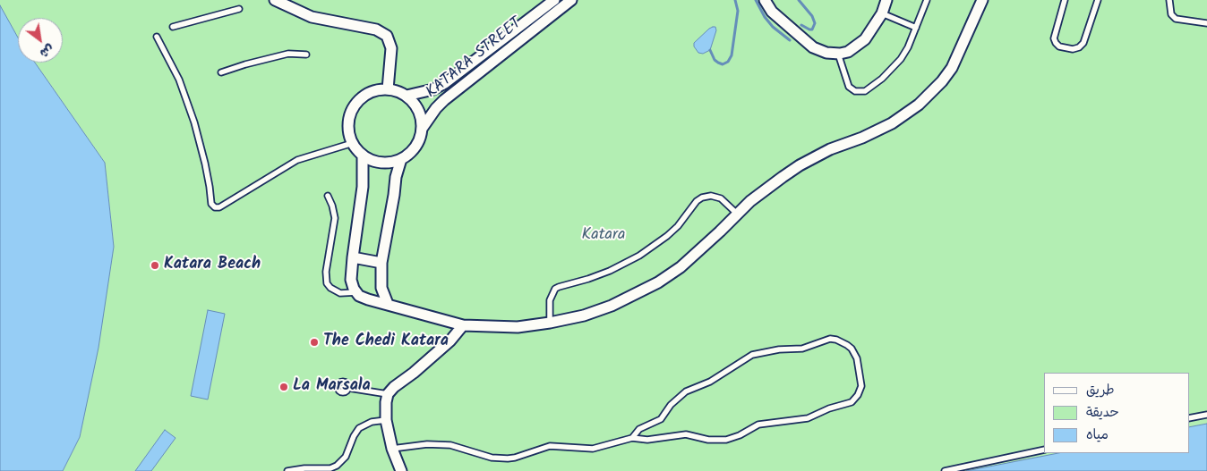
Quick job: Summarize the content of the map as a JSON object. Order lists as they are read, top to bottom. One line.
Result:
{"streets":{"street":["KATARA STREET"]},"parks":["Katara"],"places":["Katara Beach","The Chedi Katara","La Marsala"],"legend":["طريق","حديقة","مياه"],"north":"bottom right"}
